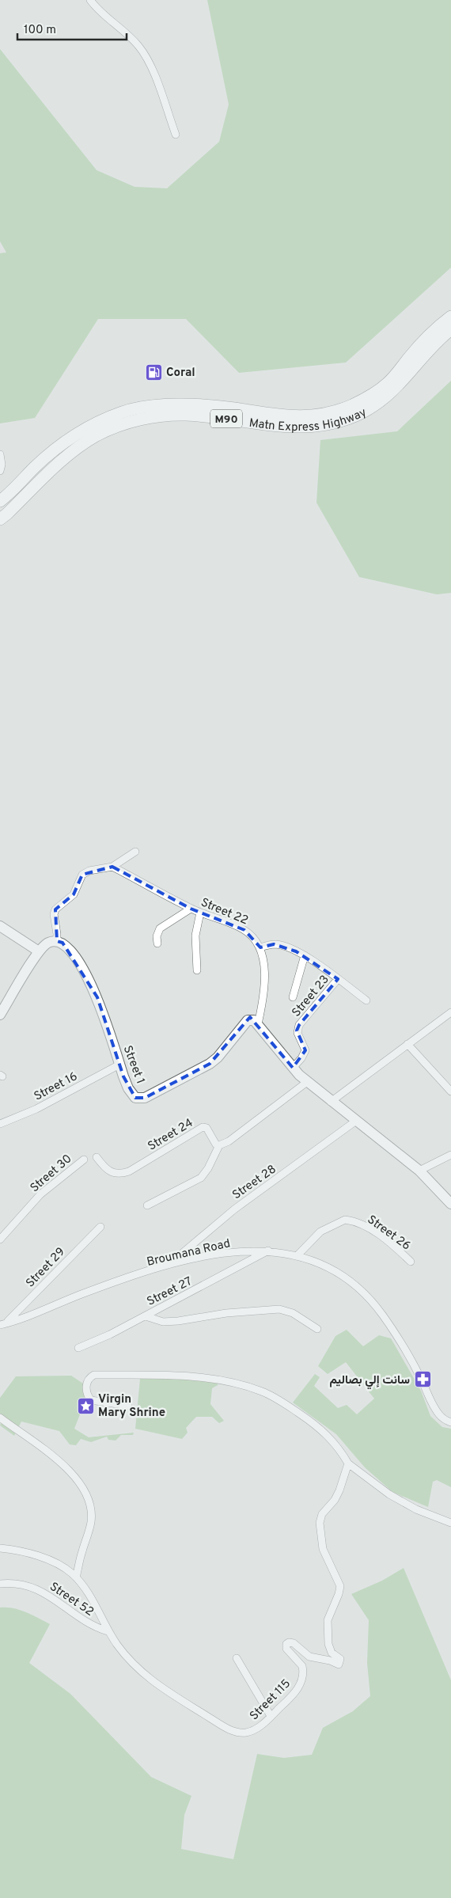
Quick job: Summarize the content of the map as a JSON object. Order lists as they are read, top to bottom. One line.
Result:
{"streets":{"highway":["Matn Express Highway","M90"],"street":["Street 22","Street 23","Street 1","Street 16","Street 24","Street 30","Street 28","Street 26","Broumana Road","Street 29","Street 27","Street 52","Street 115"]},"crossings":[["Street 1","Street 16"],["Street 28","Broumana Road"],["Street 26","Broumana Road"],["Broumana Road","Street 29"],["Broumana Road","Street 27"],["Street 52","Street 115"]],"places":{"fuel station":["Coral"],"pharmacy":["سانت إلي بصاليم"],"place":["Virgin Mary Shrine"]},"scale_bar":"100 m"}
